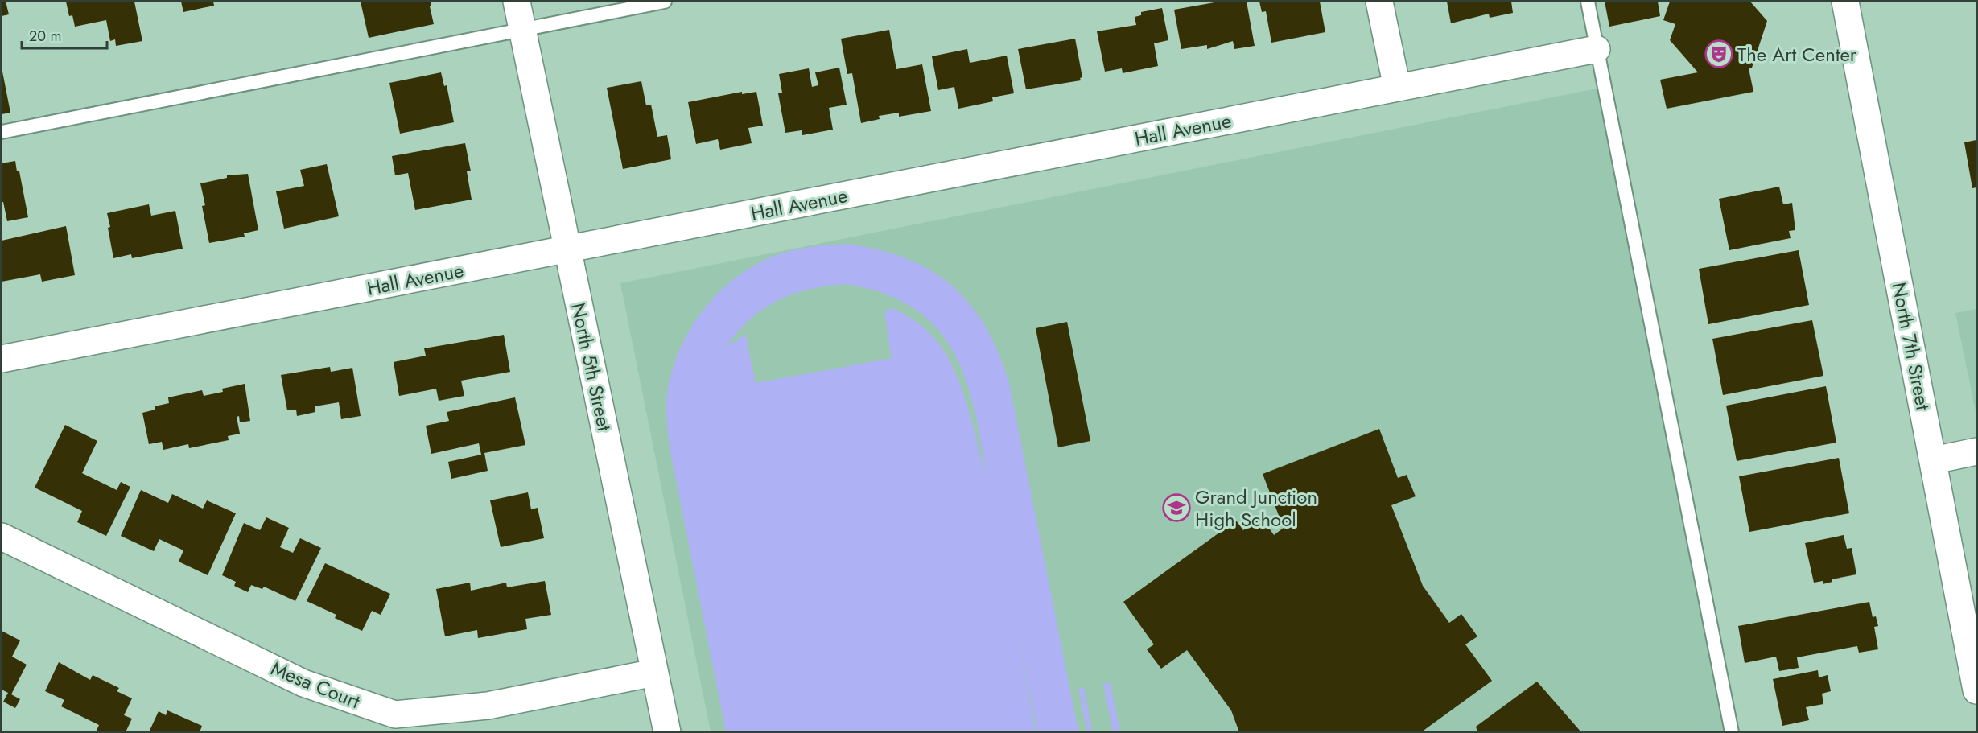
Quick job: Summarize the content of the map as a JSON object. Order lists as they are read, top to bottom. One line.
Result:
{"streets":{"street":["Hall Avenue","North 7th Street","North 5th Street","Mesa Court"]},"crossings":[["Hall Avenue","North 5th Street"],["North 5th Street","Mesa Court"]],"places":{"theatre":["The Art Center"],"school or university":["Grand Junction High School"]},"scale_bar":"20 m"}
